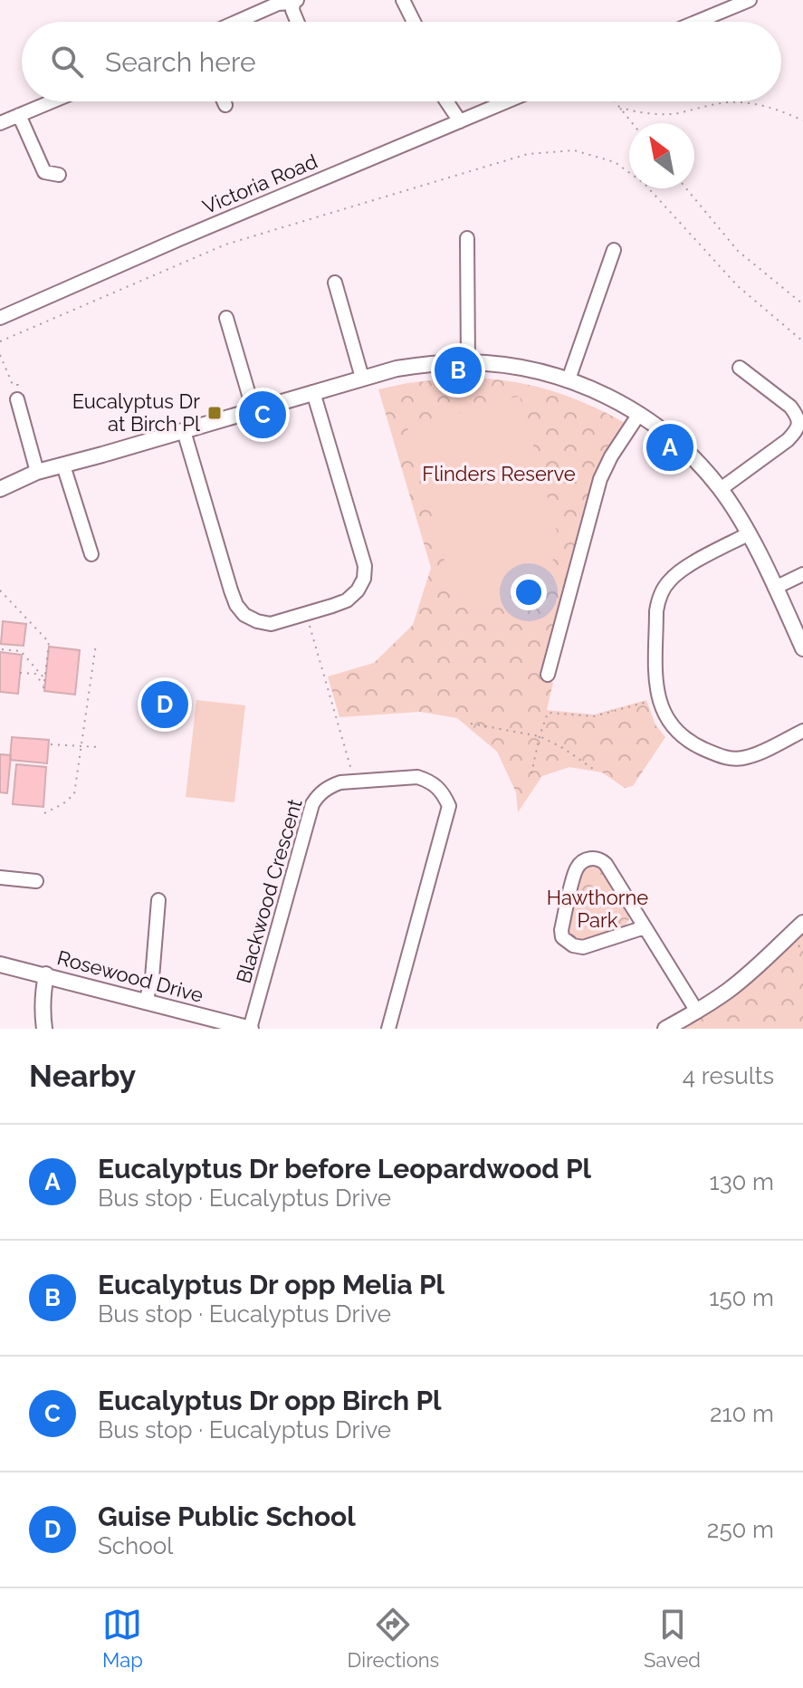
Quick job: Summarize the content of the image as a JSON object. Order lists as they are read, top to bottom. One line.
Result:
{"streets":{"street":["Victoria Road","Blackwood Crescent","Rosewood Drive"]},"crossings":[["Blackwood Crescent","Rosewood Drive"]],"parks":["Flinders Reserve","Hawthorne Park"],"places":{"transit":["Eucalyptus Dr at Birch Pl"]},"north":"top left","page":{"search":"Search here","pins":["B","C","A","D"],"heading":["Nearby","4 results"],"list":[{"mark":"A","name":"Eucalyptus Dr before Leopardwood Pl","note":"Bus stop · Eucalyptus Drive","value":"130 m"},{"mark":"B","name":"Eucalyptus Dr opp Melia Pl","note":"Bus stop · Eucalyptus Drive","value":"150 m"},{"mark":"C","name":"Eucalyptus Dr opp Birch Pl","note":"Bus stop · Eucalyptus Drive","value":"210 m"},{"mark":"D","name":"Guise Public School","note":"School","value":"250 m"}],"nav":["Map","Directions","Saved"]}}
